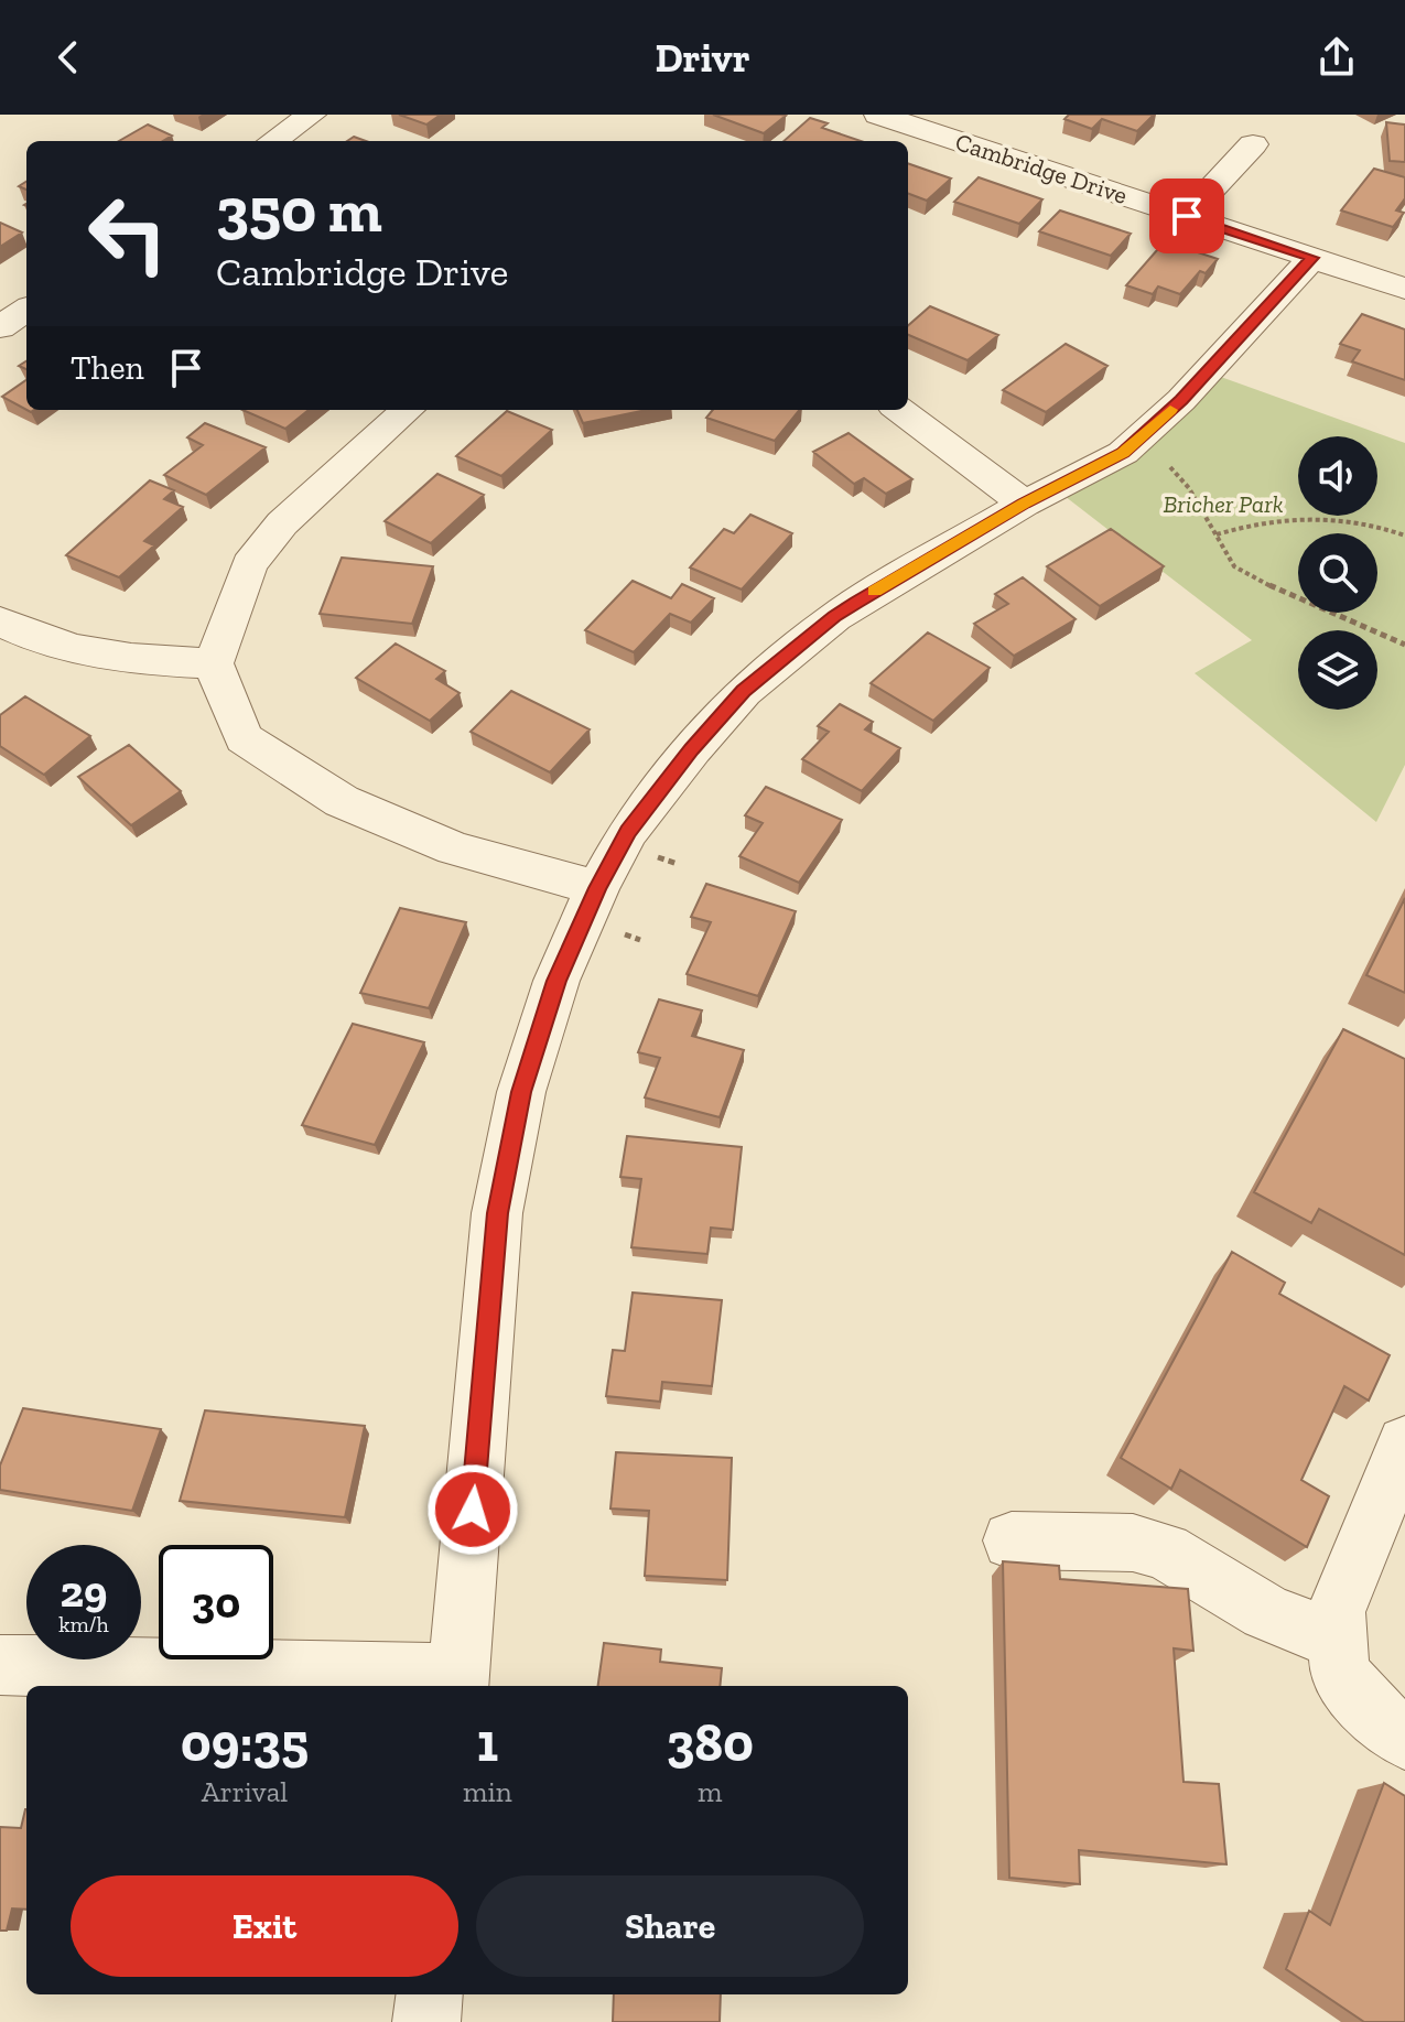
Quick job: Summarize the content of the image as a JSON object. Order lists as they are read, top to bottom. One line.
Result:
{"streets":{"street":["Cambridge Drive"]},"parks":["Bricher Park"],"page":{"header":"Drivr","turn":["350 m","Cambridge Drive"],"then":"Then","speed":"29 km/h","limit":"30","eta":["09:35","Arrival","1","min","380","m"],"buttons":["Exit","Share"]}}
